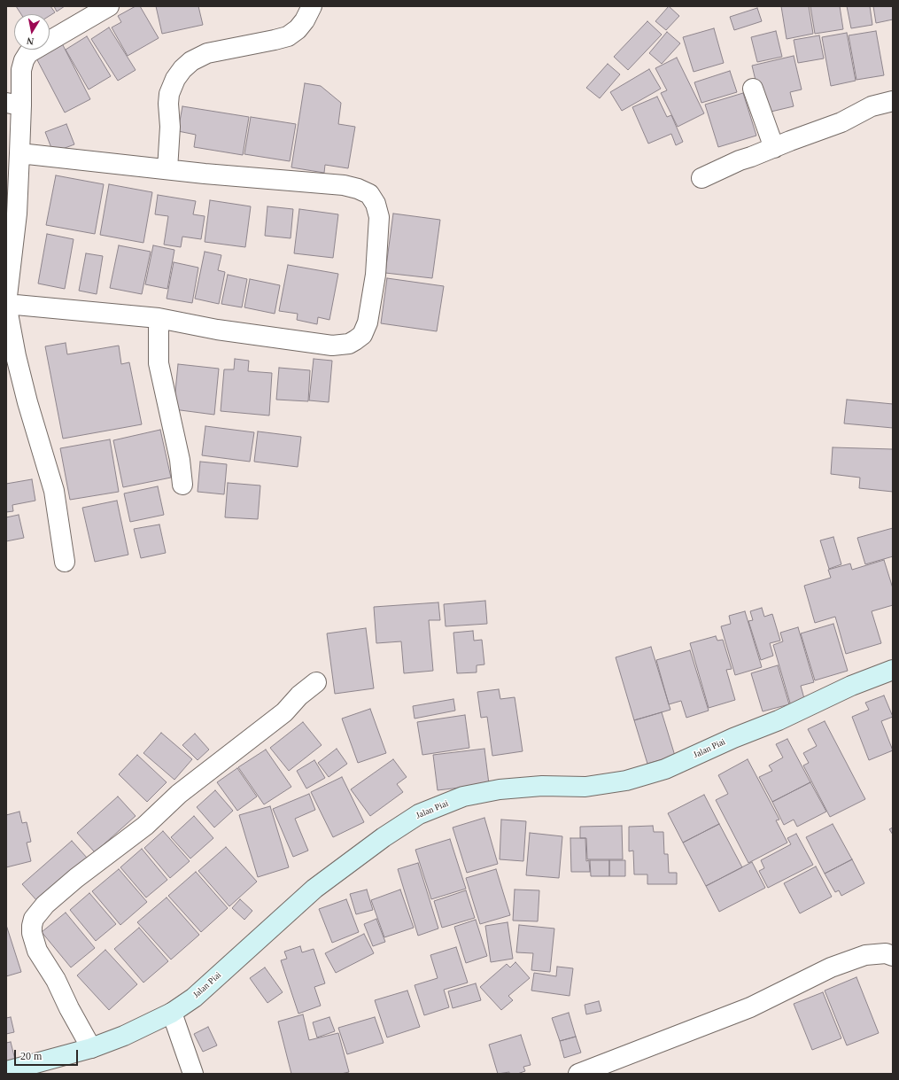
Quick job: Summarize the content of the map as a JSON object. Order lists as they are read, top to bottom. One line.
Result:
{"streets":{"street":["Jalan Piai"]},"scale_bar":"20 m","north":"bottom"}
